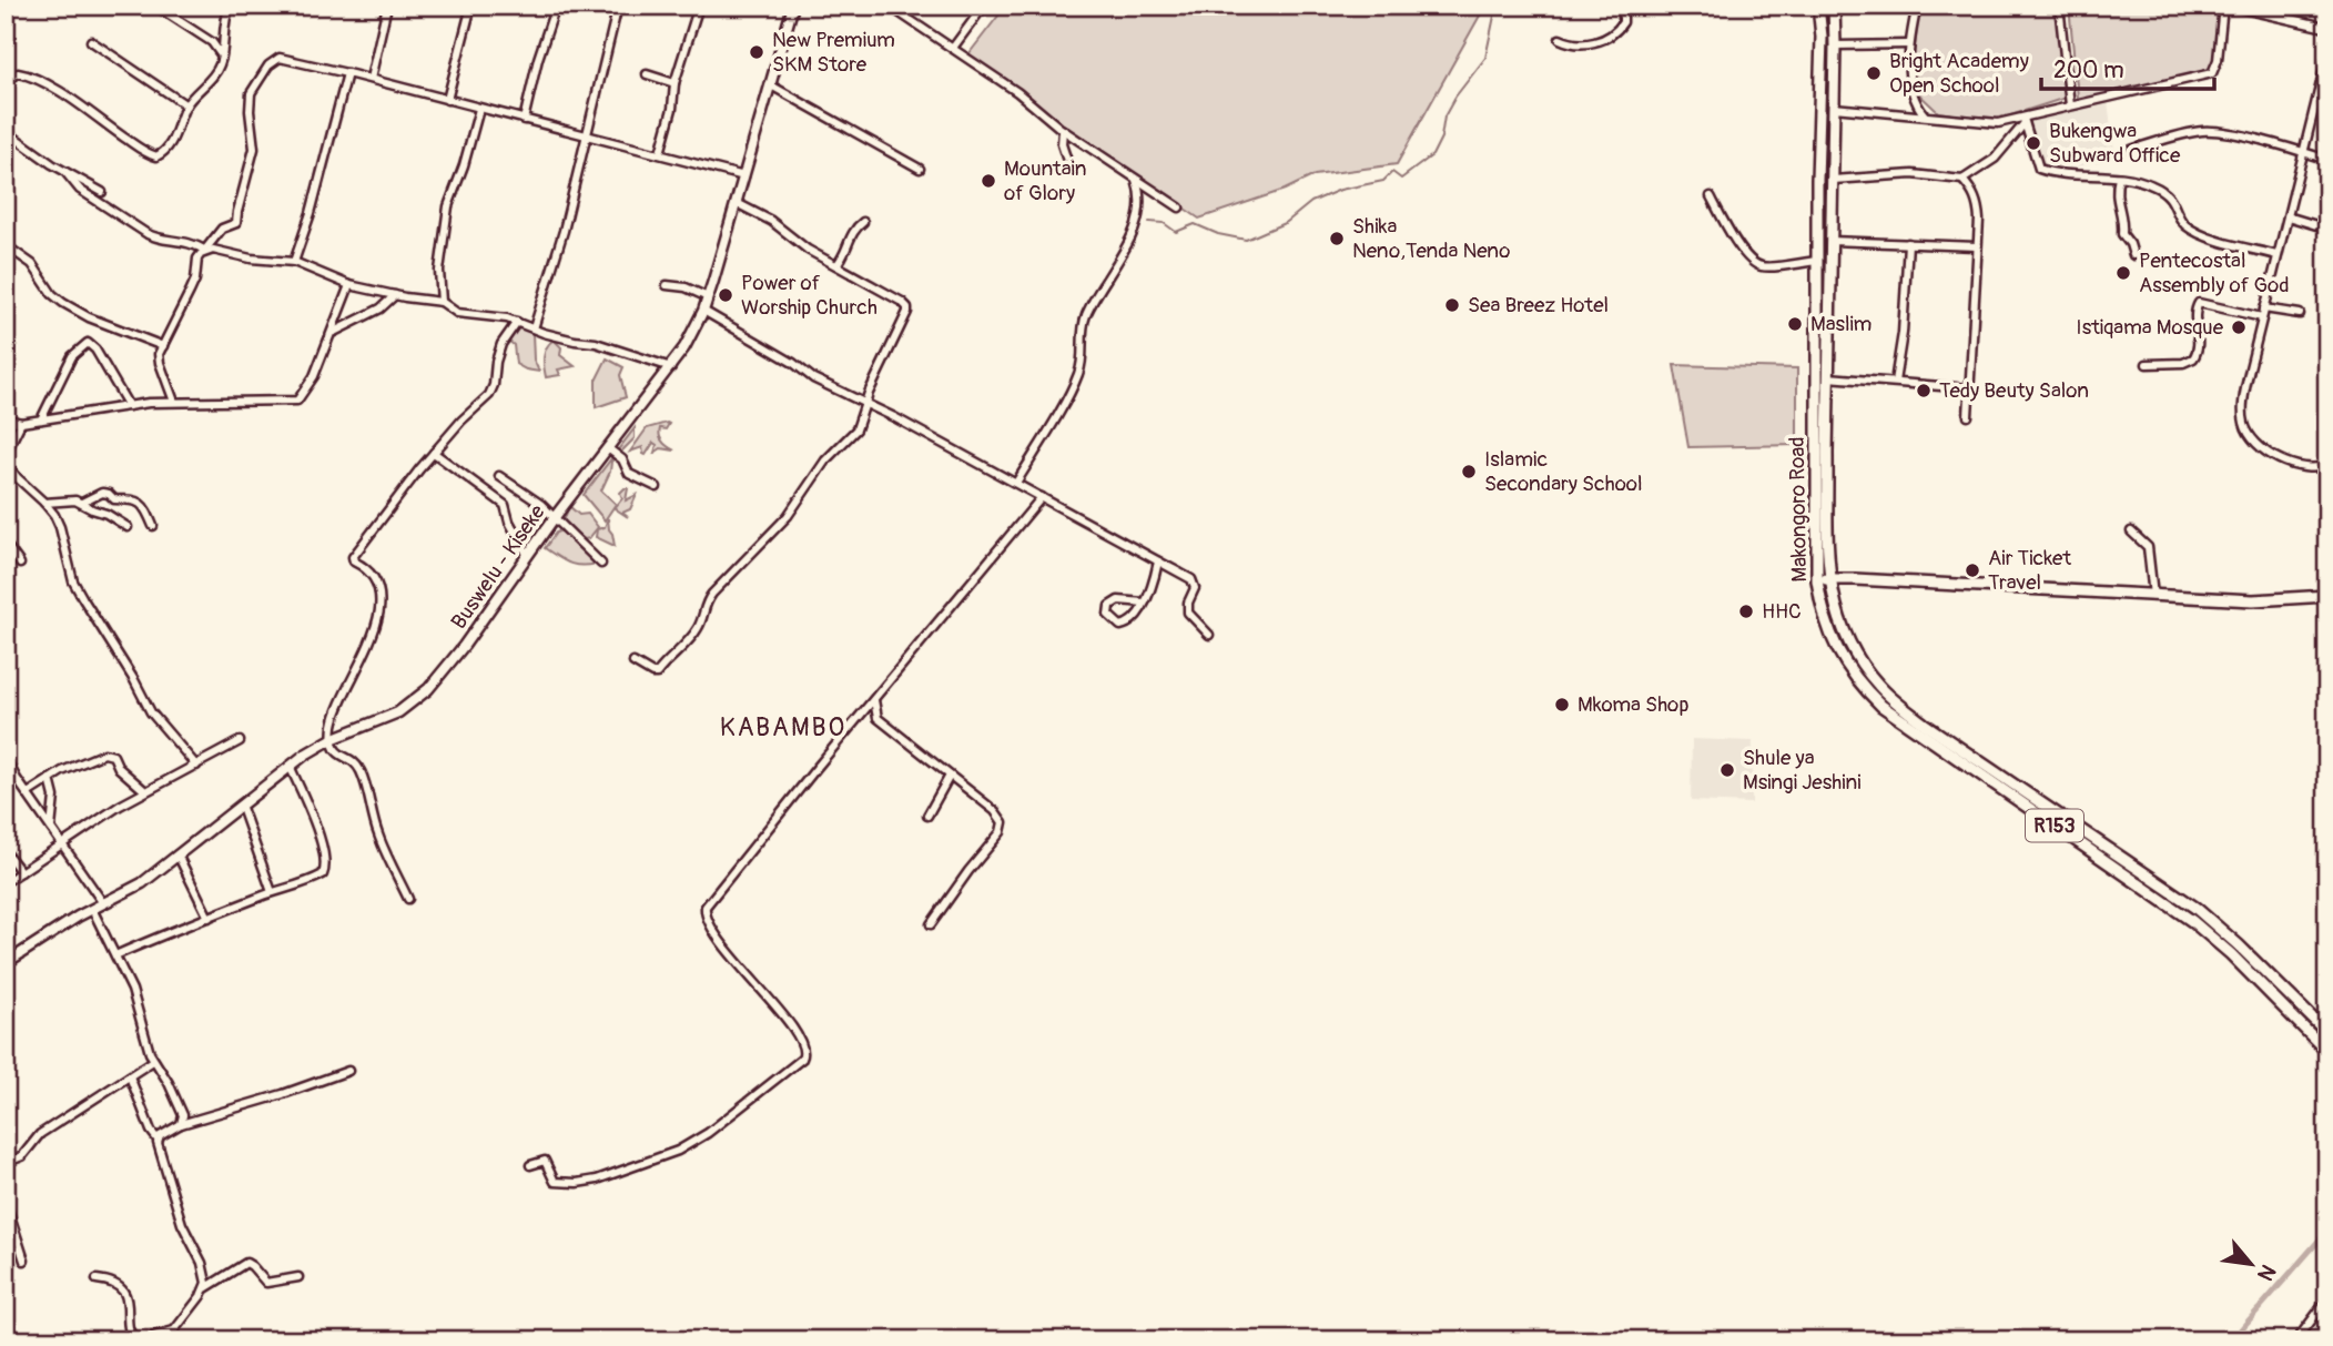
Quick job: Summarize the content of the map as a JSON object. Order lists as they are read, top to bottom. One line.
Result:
{"streets":{"main road":["Makongoro Road","Buswelu - Kiseke","R153"]},"districts":["KABAMBO"],"places":["New Premium SKM Store","Bright Academy Open School","Bukengwa Subward Office","Mountain of Glory","Shika Neno,Tenda Neno","Pentecostal Assembly of God","Power of Worship Church","Sea Breez Hotel","Maslim","Istiqama Mosque","Tedy Beuty Salon","Islamic Secondary School","Air Ticket Travel","HHC","Mkoma Shop","Shule ya Msingi Jeshini"],"scale_bar":"200 m","north":"bottom right"}
